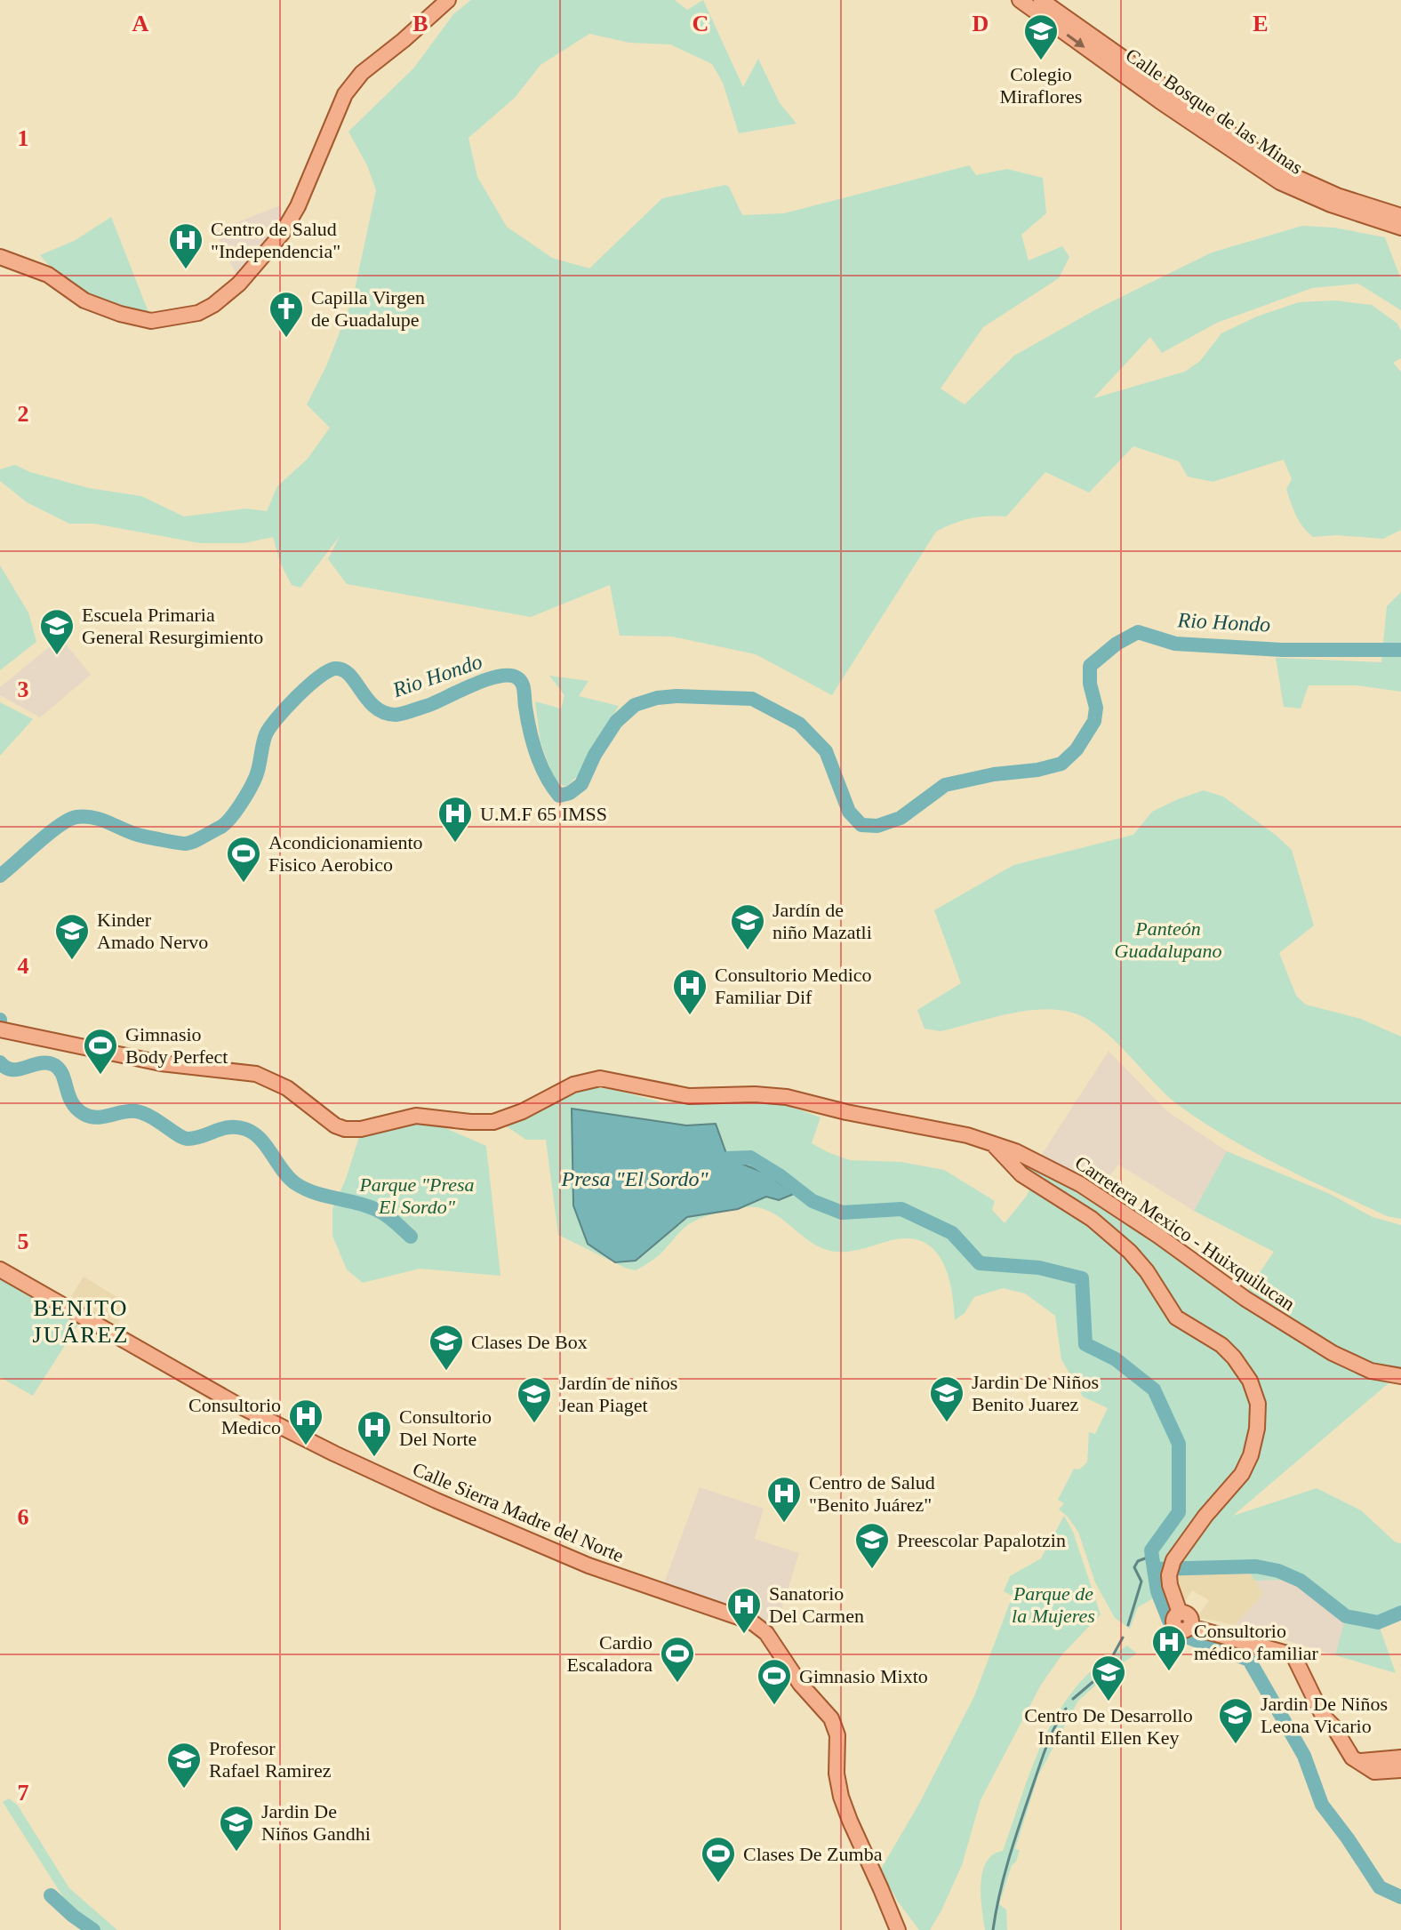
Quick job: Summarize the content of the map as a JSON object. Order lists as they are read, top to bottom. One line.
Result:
{"streets":{"main road":["Calle Bosque de las Minas","Carretera Mexico - Huixquilucan","Calle Sierra Madre del Norte"]},"districts":["BENITO JUÁREZ"],"water":["Rio Hondo","Presa \"El Sordo\""],"parks":["Panteón Guadalupano","Parque \"Presa El Sordo\"","Parque de la Mujeres"],"places":{"school or university":["Colegio Miraflores","Escuela Primaria General Resurgimiento","Jardín de niño Mazatli","Kinder Amado Nervo","Clases De Box","Jardin De Niños Benito Juarez","Jardín de niños Jean Piaget","Preescolar Papalotzin","Centro De Desarrollo Infantil Ellen Key","Jardin De Niños Leona Vicario","Profesor Rafael Ramirez","Jardin De Niños Gandhi"],"hospital":["Centro de Salud \"Independencia\"","U.M.F 65 IMSS","Consultorio Medico Familiar Dif","Consultorio Medico","Consultorio Del Norte","Centro de Salud \"Benito Juárez\"","Sanatorio Del Carmen","Consultorio médico familiar"],"church":["Capilla Virgen de Guadalupe"],"sports":["Acondicionamiento Fisico Aerobico","Gimnasio Body Perfect","Cardio Escaladora","Gimnasio Mixto","Clases De Zumba"]},"grid":{"columns":["A","B","C","D","E"],"rows":["1","2","3","4","5","6","7"]}}
